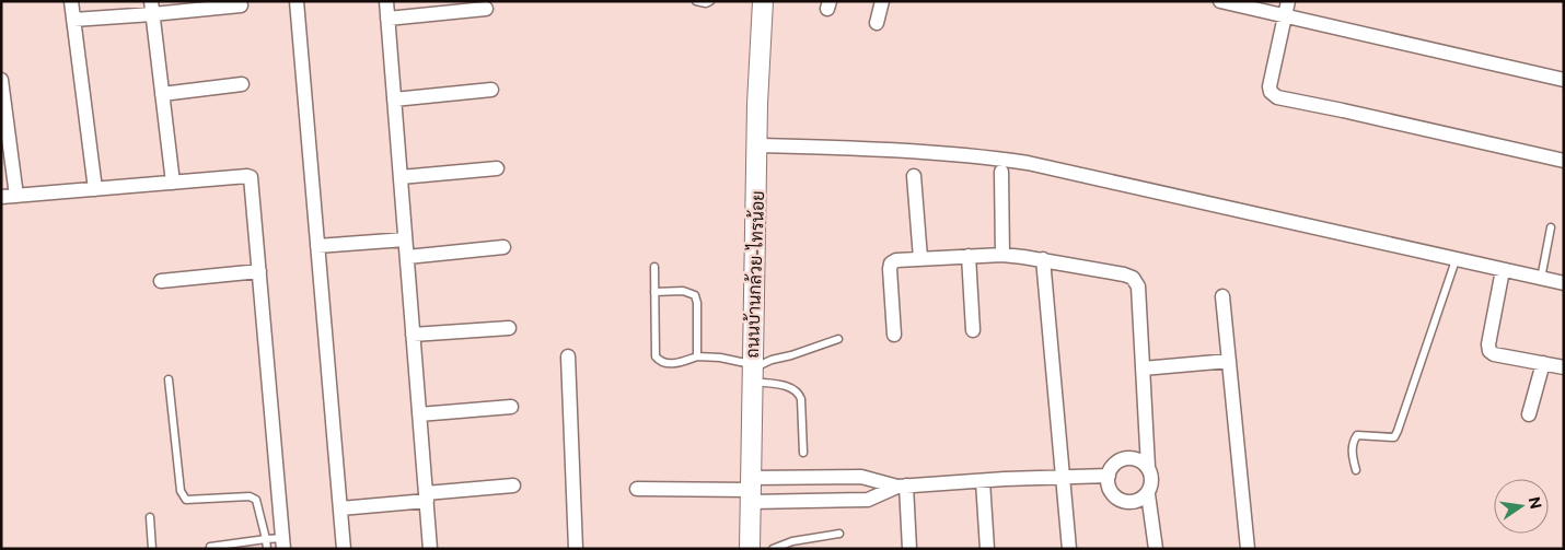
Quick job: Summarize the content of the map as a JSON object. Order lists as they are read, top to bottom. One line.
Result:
{"streets":{"street":["ถนนบ้านกล้วย-ไทรน้อย"]},"north":"right"}
